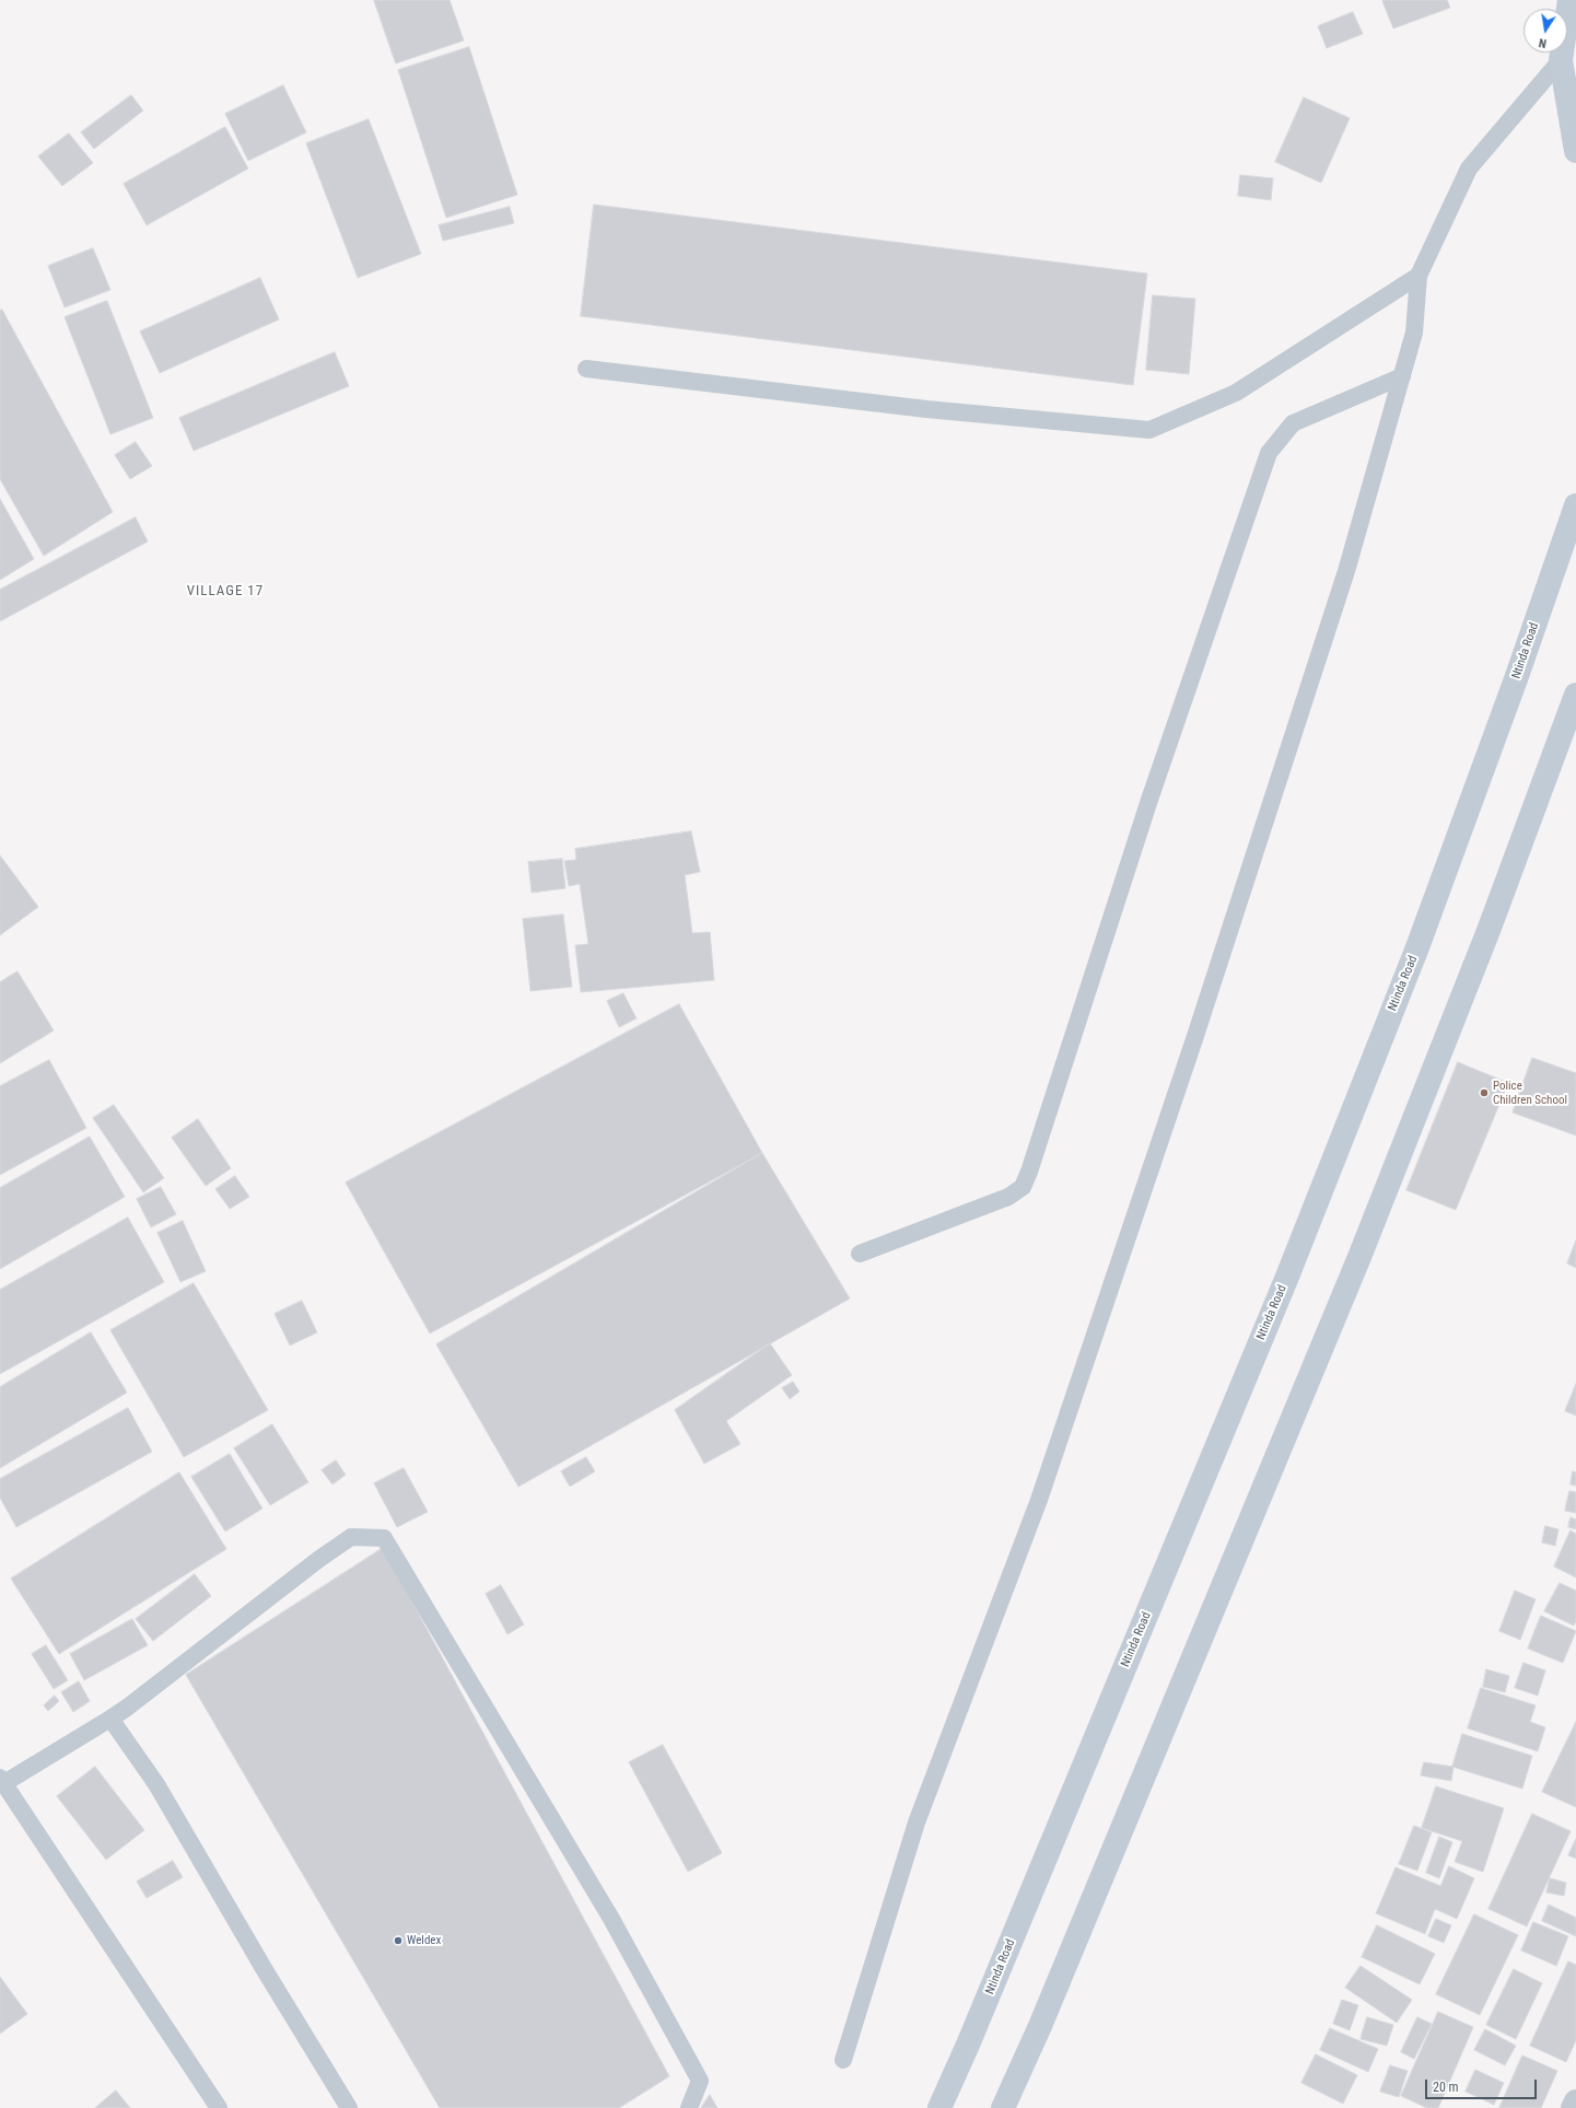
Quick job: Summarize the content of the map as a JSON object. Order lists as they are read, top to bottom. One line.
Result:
{"streets":{"main road":["Ntinda Road"]},"districts":["VILLAGE 17"],"places":["Police Children School","Weldex"],"scale_bar":"20 m","north":"bottom"}
